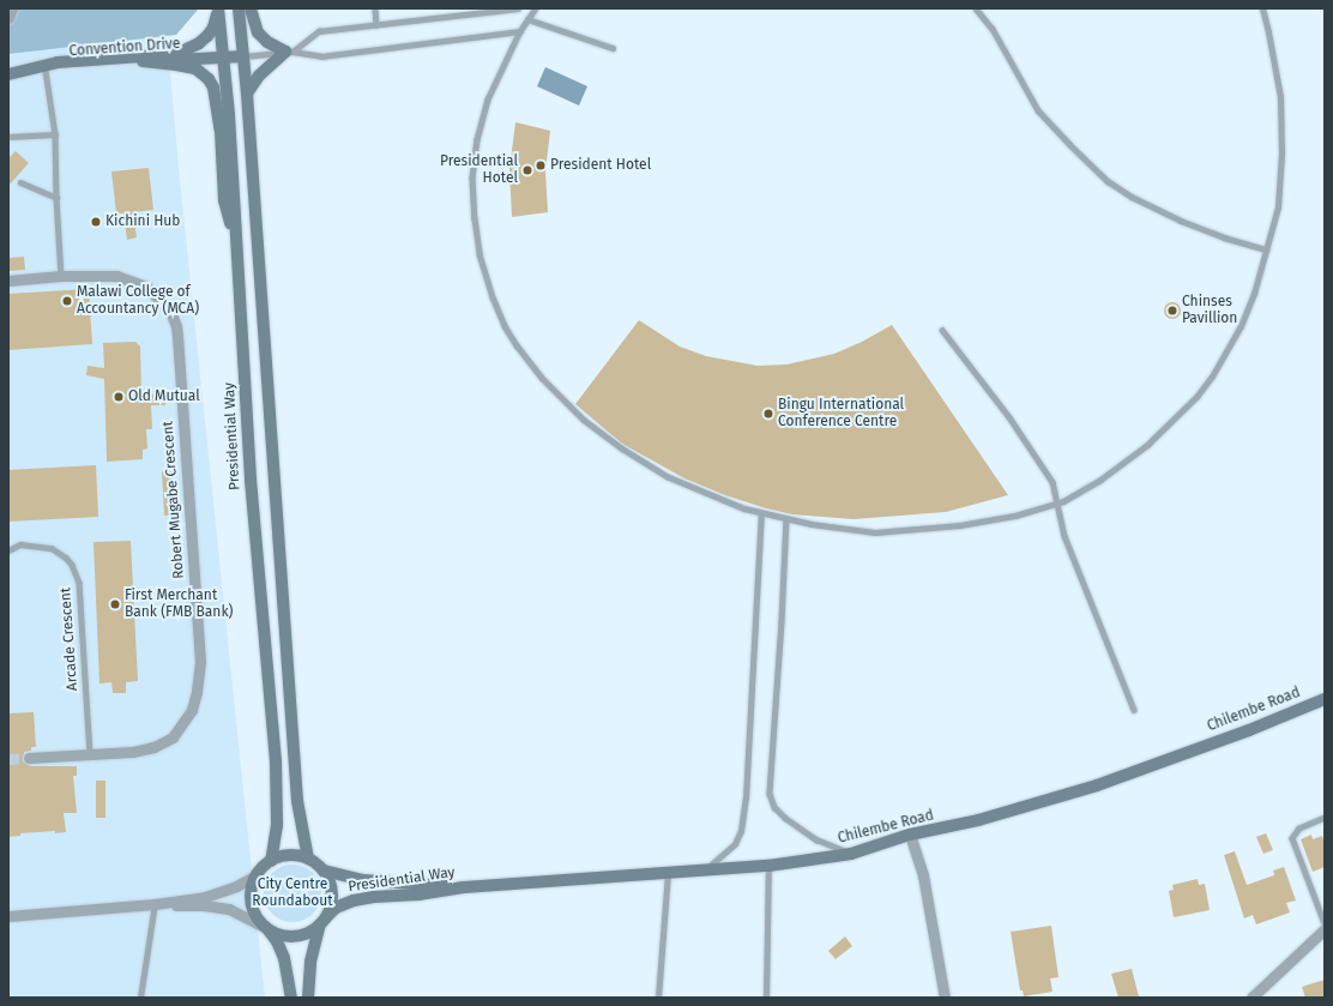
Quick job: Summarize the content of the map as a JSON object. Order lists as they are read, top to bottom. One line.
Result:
{"streets":{"main road":["Convention Drive","Presidential Way","Chilembe Road"],"street":["Robert Mugabe Crescent"],"lane":["Arcade Crescent"]},"crossings":[["Convention Drive","Presidential Way"],["Presidential Way","Chilembe Road"],["Robert Mugabe Crescent","Arcade Crescent"]],"parks":["City Centre Roundabout"],"places":["President Hotel","Presidential Hotel","Kichini Hub","Malawi College of Accountancy (MCA)","Chinses Pavillion","Old Mutual","Bingu International Conference Centre","First Merchant Bank (FMB Bank)"]}
